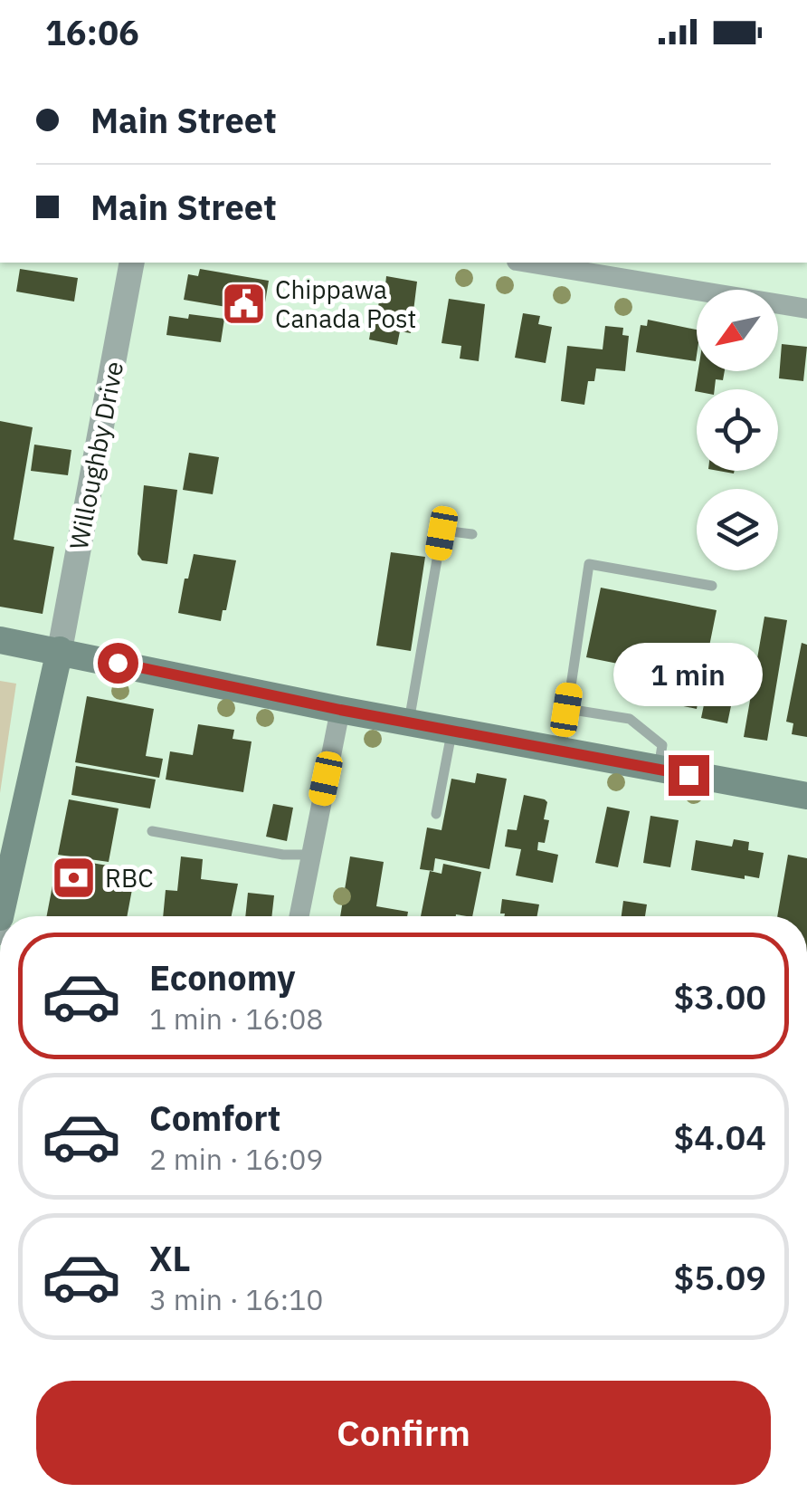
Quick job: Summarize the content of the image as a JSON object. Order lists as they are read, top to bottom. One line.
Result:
{"streets":{"street":["Willoughby Drive"]},"places":{"public building":["Chippawa Canada Post"],"bank":["RBC"]},"north":"bottom left","page":{"status":"16:06","banner":["Main Street","Main Street"],"bubble":"1 min","list":[{"name":"Economy","note":"1 min · 16:08","value":"$3.00"},{"name":"Comfort","note":"2 min · 16:09","value":"$4.04"},{"name":"XL","note":"3 min · 16:10","value":"$5.09"}],"buttons":"Confirm"}}
